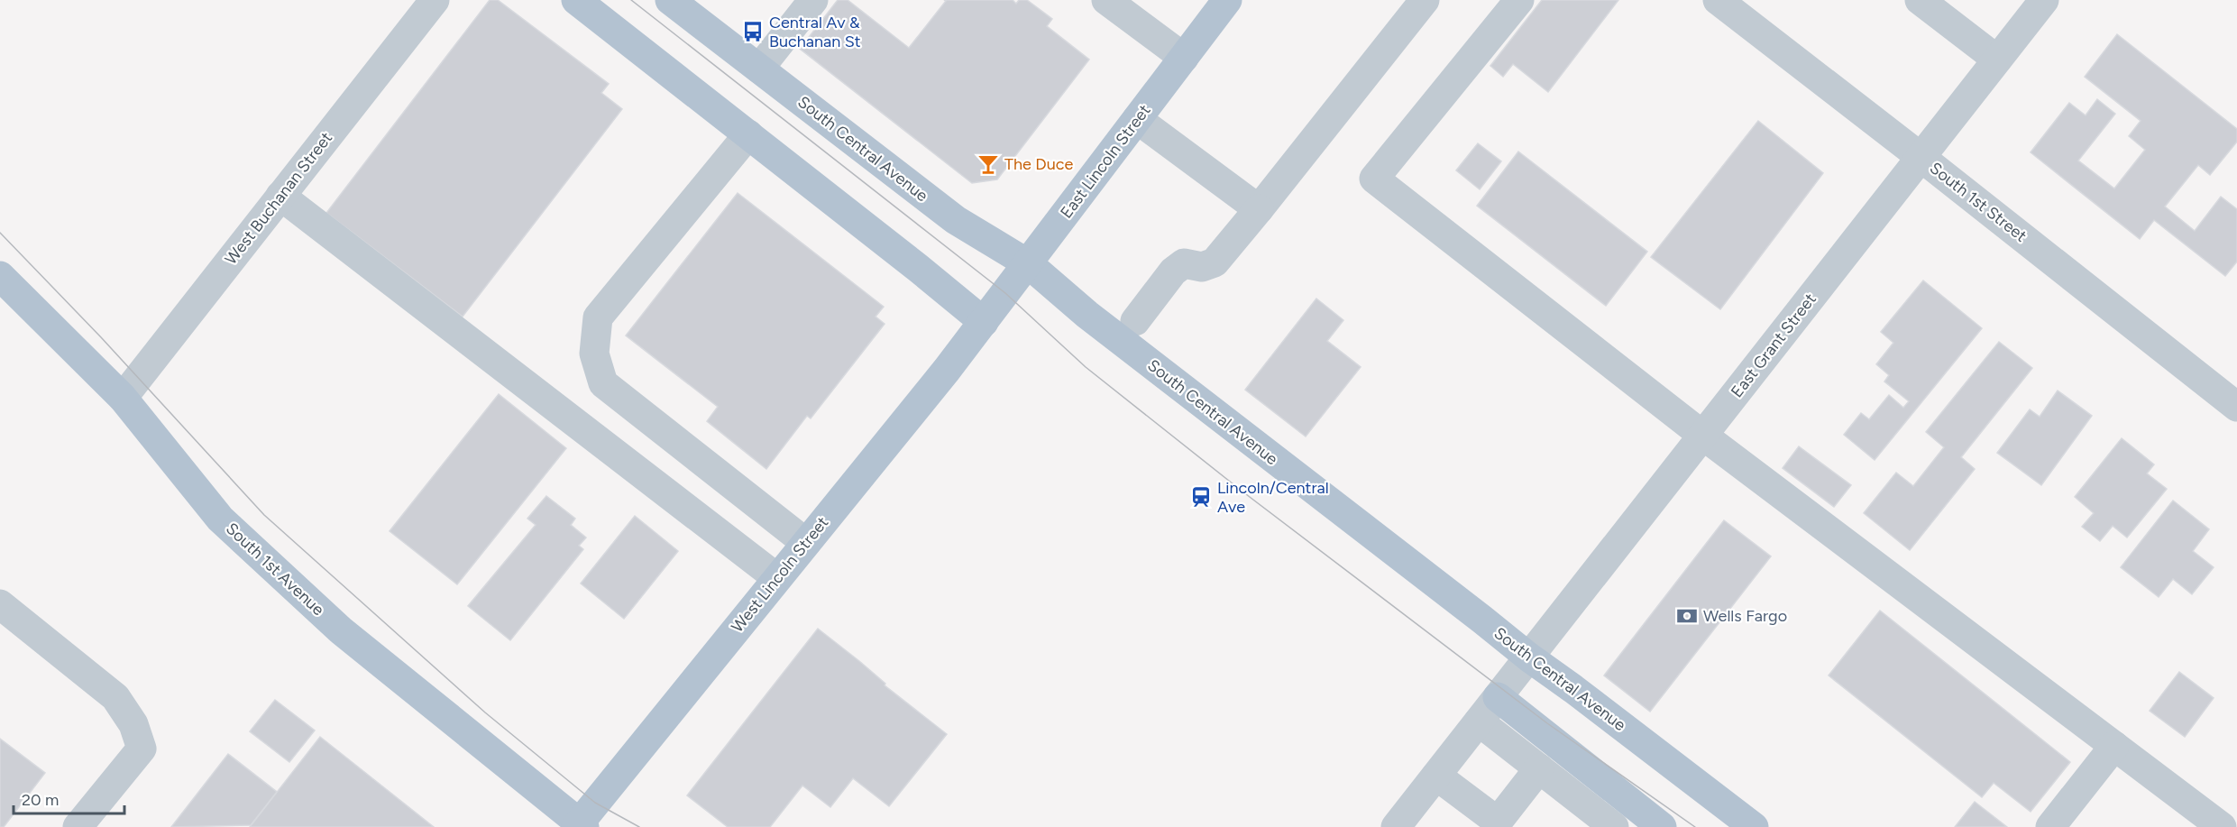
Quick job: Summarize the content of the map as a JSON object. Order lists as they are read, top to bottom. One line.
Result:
{"streets":{"main road":["South Central Avenue","East Lincoln Street","South 1st Avenue","West Lincoln Street"],"street":["West Buchanan Street","South 1st Street","East Grant Street"]},"crossings":[["South Central Avenue","East Lincoln Street"],["South Central Avenue","East Grant Street"],["East Lincoln Street","West Lincoln Street"],["West Buchanan Street","South 1st Avenue"],["South 1st Street","East Grant Street"],["South 1st Avenue","West Lincoln Street"]],"places":{"bus stop":["Central Av & Buchanan St"],"bar":["The Duce"],"station":["Lincoln/Central Ave"],"bank":["Wells Fargo"]},"scale_bar":"20 m"}
